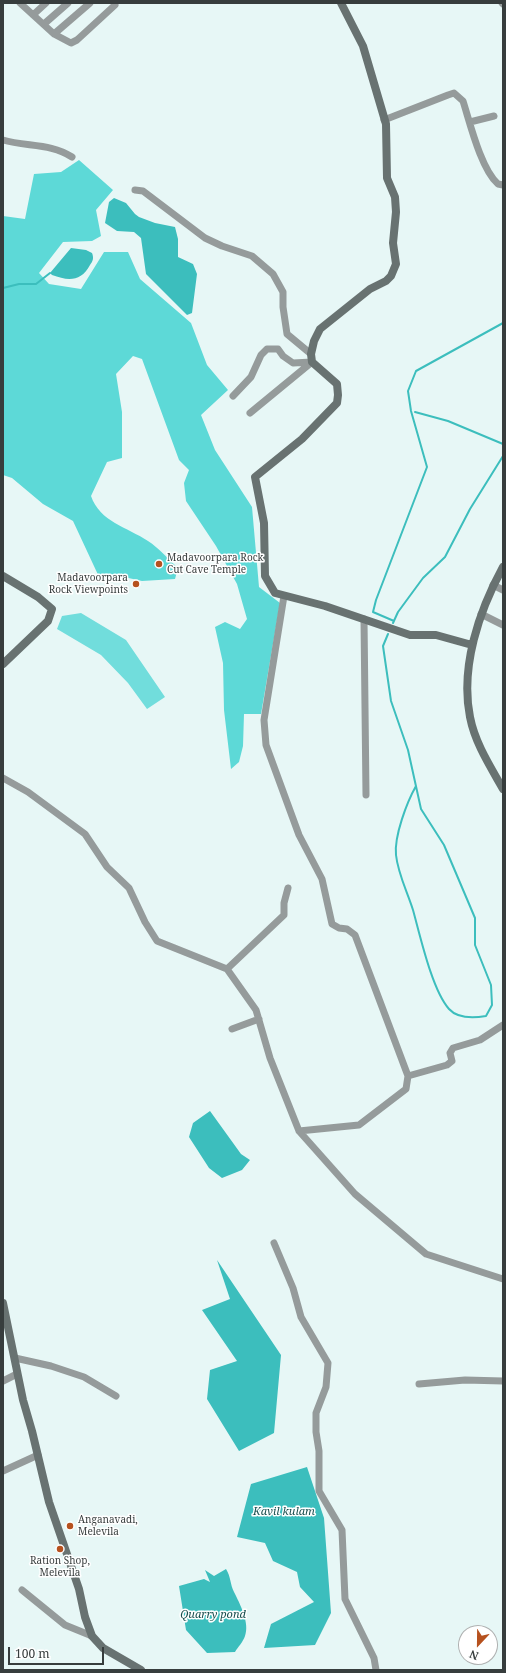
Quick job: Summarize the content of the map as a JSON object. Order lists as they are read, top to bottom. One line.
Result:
{"water":["Kavil kulam","Quarry pond"],"places":["Madavoorpara Rock Cut Cave Temple","Madavoorpara Rock Viewpoints","Anganavadi, Melevila","Ration Shop, Melevila"],"scale_bar":"100 m","north":"bottom"}
